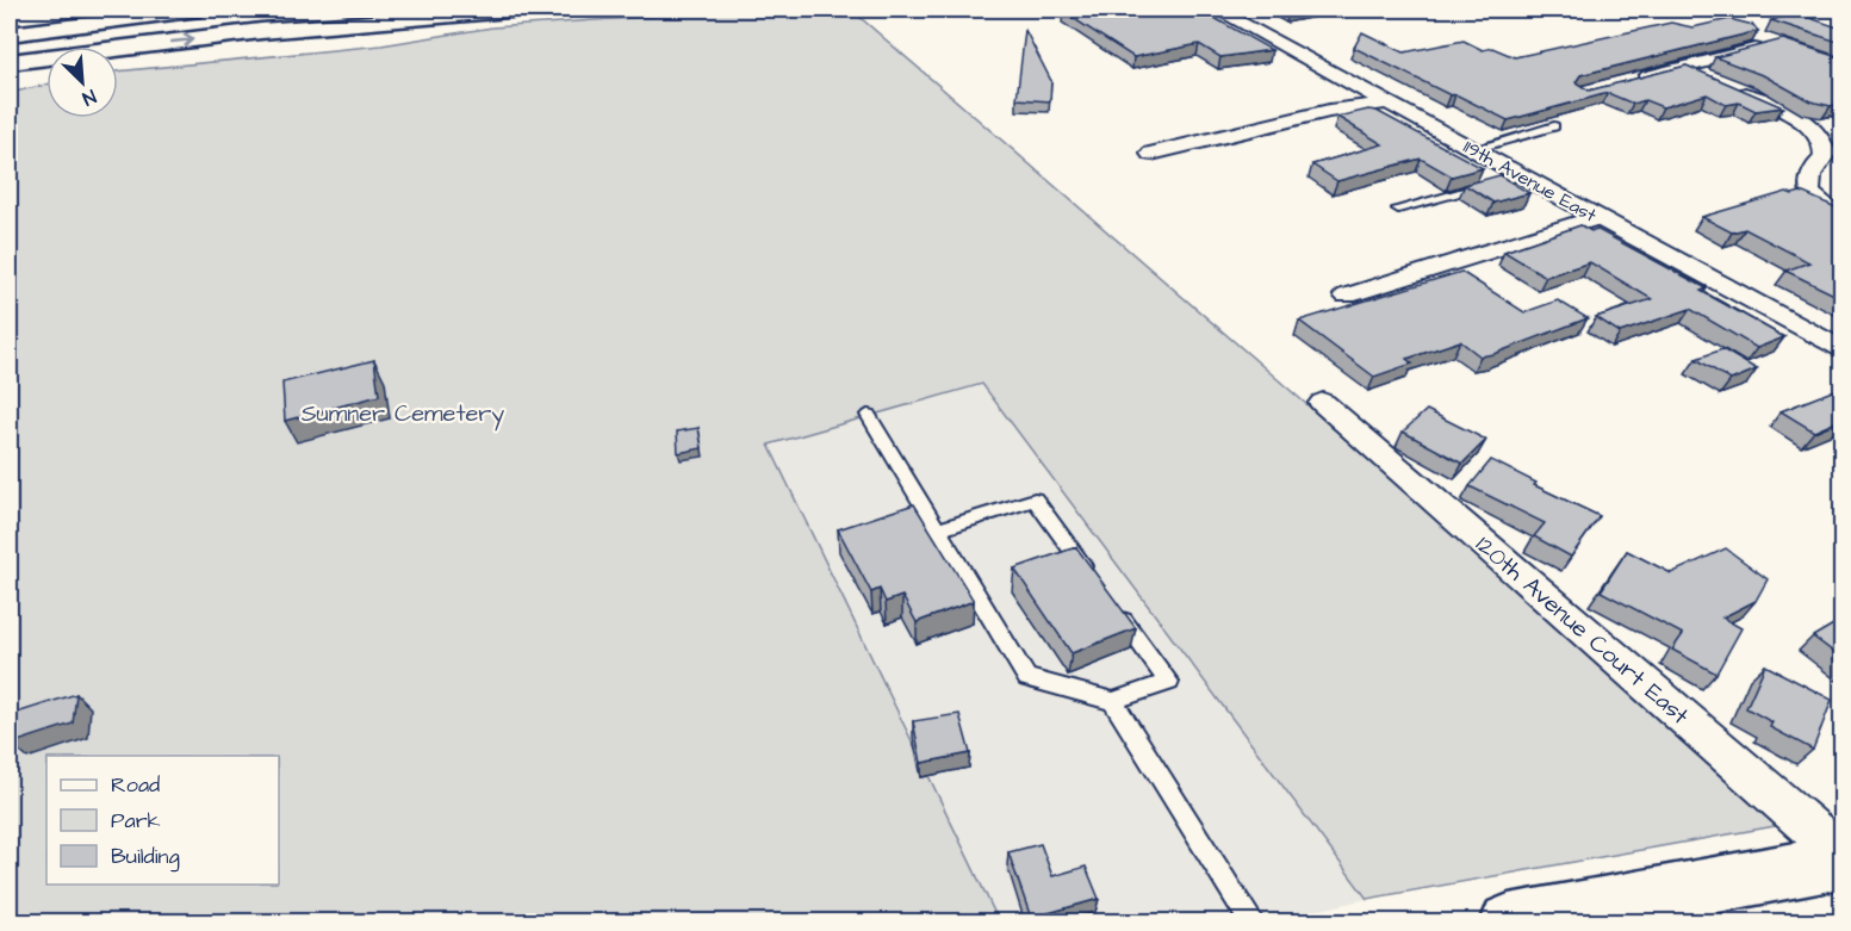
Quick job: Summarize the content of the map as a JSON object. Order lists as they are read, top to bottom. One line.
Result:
{"streets":{"street":["119th Avenue East","120th Avenue Court East"]},"parks":["Sumner Cemetery"],"legend":["Road","Park","Building"],"north":"bottom right"}
